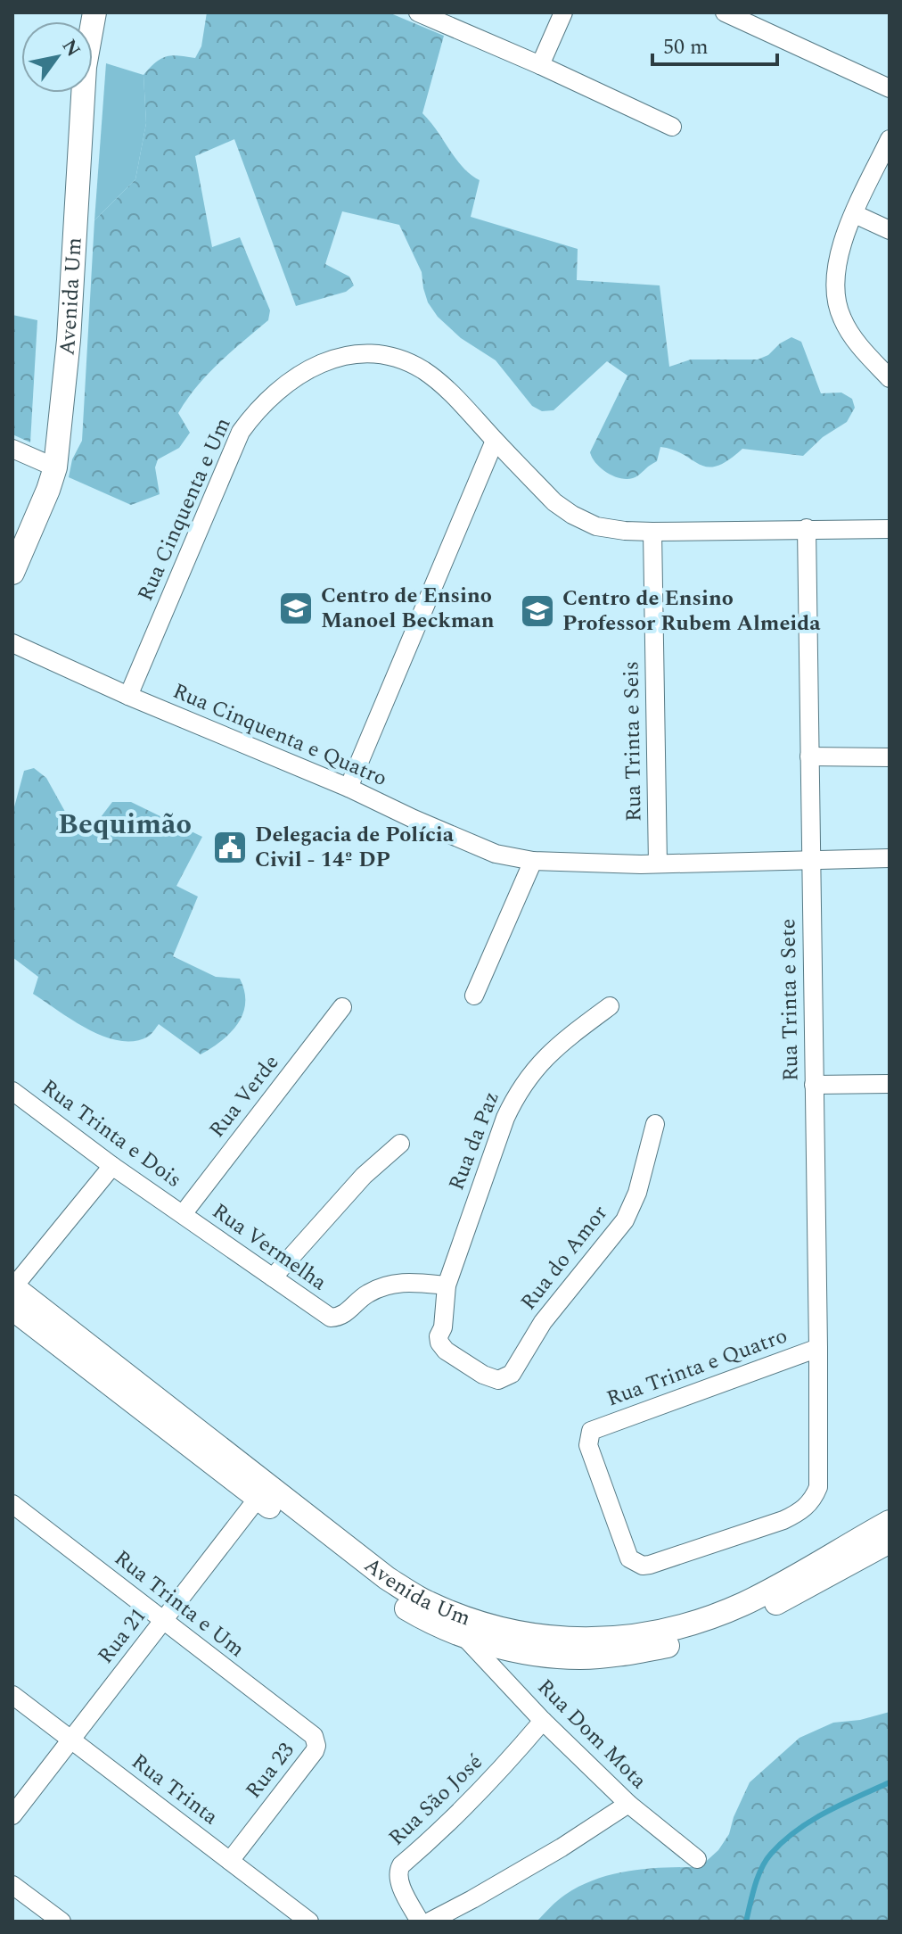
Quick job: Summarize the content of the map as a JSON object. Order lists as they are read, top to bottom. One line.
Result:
{"streets":{"main road":["Avenida Um"],"street":["Rua Cinquenta e Um","Rua Cinquenta e Quatro","Rua Trinta e Seis","Rua Trinta e Sete","Rua Verde","Rua Trinta e Dois","Rua da Paz","Rua Vermelha","Rua do Amor","Rua Trinta e Quatro","Rua Trinta e Um","Rua 21","Rua Dom Mota","Rua 23","Rua Trinta","Rua São José"]},"crossings":[["Avenida Um","Rua 21"],["Avenida Um","Rua Dom Mota"],["Rua Cinquenta e Um","Rua Cinquenta e Quatro"],["Rua Cinquenta e Um","Rua Trinta e Seis"],["Rua Cinquenta e Um","Rua Trinta e Sete"],["Rua Cinquenta e Quatro","Rua Trinta e Seis"],["Rua Cinquenta e Quatro","Rua Trinta e Sete"],["Rua Trinta e Sete","Rua Trinta e Quatro"],["Rua Verde","Rua Trinta e Dois"],["Rua Verde","Rua Vermelha"],["Rua Trinta e Dois","Rua Vermelha"],["Rua da Paz","Rua Vermelha"],["Rua da Paz","Rua do Amor"],["Rua Trinta e Um","Rua 21"],["Rua Trinta e Um","Rua 23"],["Rua 21","Rua Trinta"],["Rua Dom Mota","Rua São José"],["Rua 23","Rua Trinta"]],"districts":["Bequimão"],"places":{"school or university":["Centro de Ensino Manoel Beckman","Centro de Ensino Professor Rubem Almeida"],"public building":["Delegacia de Polícia Civil - 14º DP"]},"scale_bar":"50 m","north":"top right"}
